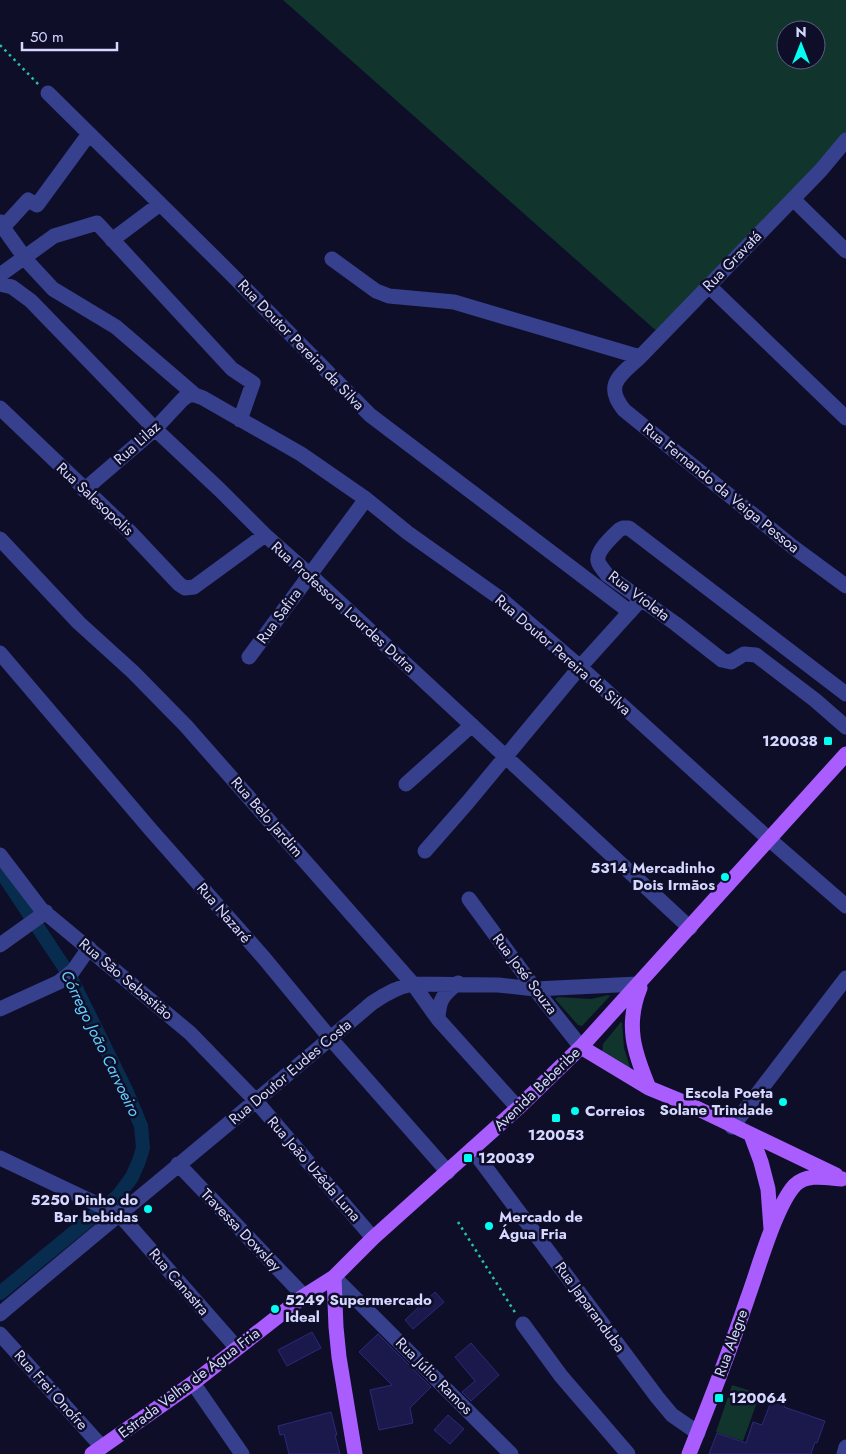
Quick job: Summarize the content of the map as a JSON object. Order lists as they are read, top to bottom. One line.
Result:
{"streets":{"main road":["Avenida Beberibe","Rua Alegre","Estrada Velha de Água Fria"],"street":["Rua Gravatá","Rua Doutor Pereira da Silva","Rua Lilaz","Rua Fernando da Veiga Pessoa","Rua Salesopolis","Rua Violeta","Rua Professora Lourdes Dutra","Rua Safira","Rua Belo Jardim","Rua Nazaré","Rua José Souza","Rua São Sebastião","Rua Doutor Eudes Costa","Rua João Uzêda Luna","Travessa Dowsley","Rua Canastra","Rua Japaranduba","Rua Júlio Ramos","Rua Frei Onofre"]},"crossings":[["Rua Gravatá","Rua Fernando da Veiga Pessoa"],["Rua Doutor Pereira da Silva","Rua Lilaz"],["Rua Doutor Pereira da Silva","Rua Violeta"],["Rua Doutor Pereira da Silva","Avenida Beberibe"],["Rua Lilaz","Rua Salesopolis"],["Rua Lilaz","Rua Professora Lourdes Dutra"],["Rua Salesopolis","Rua Professora Lourdes Dutra"],["Rua Violeta","Rua Professora Lourdes Dutra"],["Rua Professora Lourdes Dutra","Rua Safira"],["Rua Professora Lourdes Dutra","Avenida Beberibe"],["Rua Belo Jardim","Rua Doutor Eudes Costa"],["Rua Belo Jardim","Avenida Beberibe"],["Rua Nazaré","Rua Doutor Eudes Costa"],["Rua Nazaré","Avenida Beberibe"],["Rua José Souza","Rua Doutor Eudes Costa"],["Rua José Souza","Avenida Beberibe"],["Rua São Sebastião","Rua Doutor Eudes Costa"],["Rua São Sebastião","Rua João Uzêda Luna"],["Rua Doutor Eudes Costa","Avenida Beberibe"],["Rua Doutor Eudes Costa","Rua João Uzêda Luna"],["Rua Doutor Eudes Costa","Travessa Dowsley"],["Rua Doutor Eudes Costa","Rua Canastra"],["Avenida Beberibe","Rua João Uzêda Luna"],["Avenida Beberibe","Rua Japaranduba"],["Avenida Beberibe","Rua Júlio Ramos"],["Avenida Beberibe","Estrada Velha de Água Fria"],["Travessa Dowsley","Estrada Velha de Água Fria"],["Rua Canastra","Estrada Velha de Água Fria"],["Rua Japaranduba","Rua Alegre"],["Rua Júlio Ramos","Estrada Velha de Água Fria"],["Estrada Velha de Água Fria","Rua Frei Onofre"]],"water":["Córrego João Carvoeiro"],"places":{"transit":["120038","120053","120039","120064"],"other":["5314 Mercadinho Dois Irmãos","Escola Poeta Solane Trindade","Correios","5250 Dinho do Bar bebidas","Mercado de Água Fria","5249 Supermercado Ideal"]},"scale_bar":"50 m","north":"top"}
